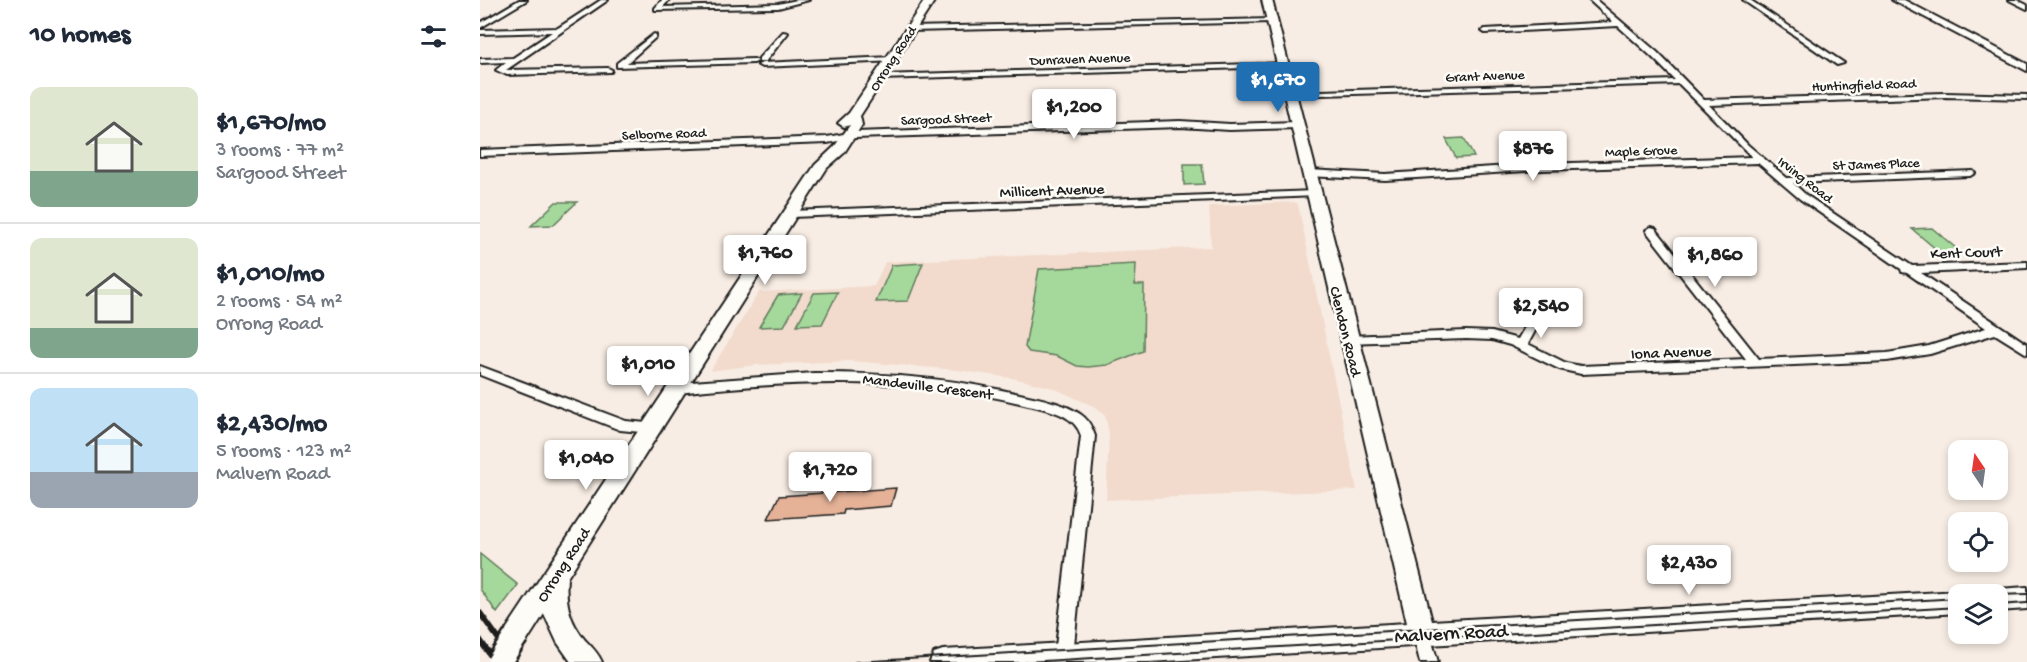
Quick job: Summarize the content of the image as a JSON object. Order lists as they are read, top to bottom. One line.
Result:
{"streets":{"main road":["Orrong Road","Clendon Road","Malvern Road"],"street":["Dunraven Avenue","Grant Avenue","Huntingfield Road","Sargood Street","Selborne Road","Maple Grove","St James Place","Irving Road","Millicent Avenue","Kent Court","Iona Avenue","Mandeville Crescent"]},"crossings":[["Orrong Road","Dunraven Avenue"],["Orrong Road","Sargood Street"],["Orrong Road","Selborne Road"],["Orrong Road","Millicent Avenue"],["Orrong Road","Mandeville Crescent"],["Dunraven Avenue","Clendon Road"],["Grant Avenue","Irving Road"],["Grant Avenue","Clendon Road"],["Huntingfield Road","Irving Road"],["Sargood Street","Selborne Road"],["Sargood Street","Clendon Road"],["Maple Grove","Irving Road"],["Maple Grove","Clendon Road"],["St James Place","Irving Road"],["Irving Road","Kent Court"],["Irving Road","Iona Avenue"],["Millicent Avenue","Clendon Road"],["Clendon Road","Iona Avenue"],["Clendon Road","Malvern Road"],["Mandeville Crescent","Malvern Road"]],"north":"top","page":{"heading":"10 homes","price":["$1,670","$1,200","$876","$1,760","$1,860","$2,540","$1,010","$1,040","$1,720","$2,430"],"list":[{"name":"$1,670/mo","note":"3 rooms · 77 m² · Sargood Street"},{"name":"$1,010/mo","note":"2 rooms · 54 m² · Orrong Road"},{"name":"$2,430/mo","note":"5 rooms · 123 m² · Malvern Road"}]}}
